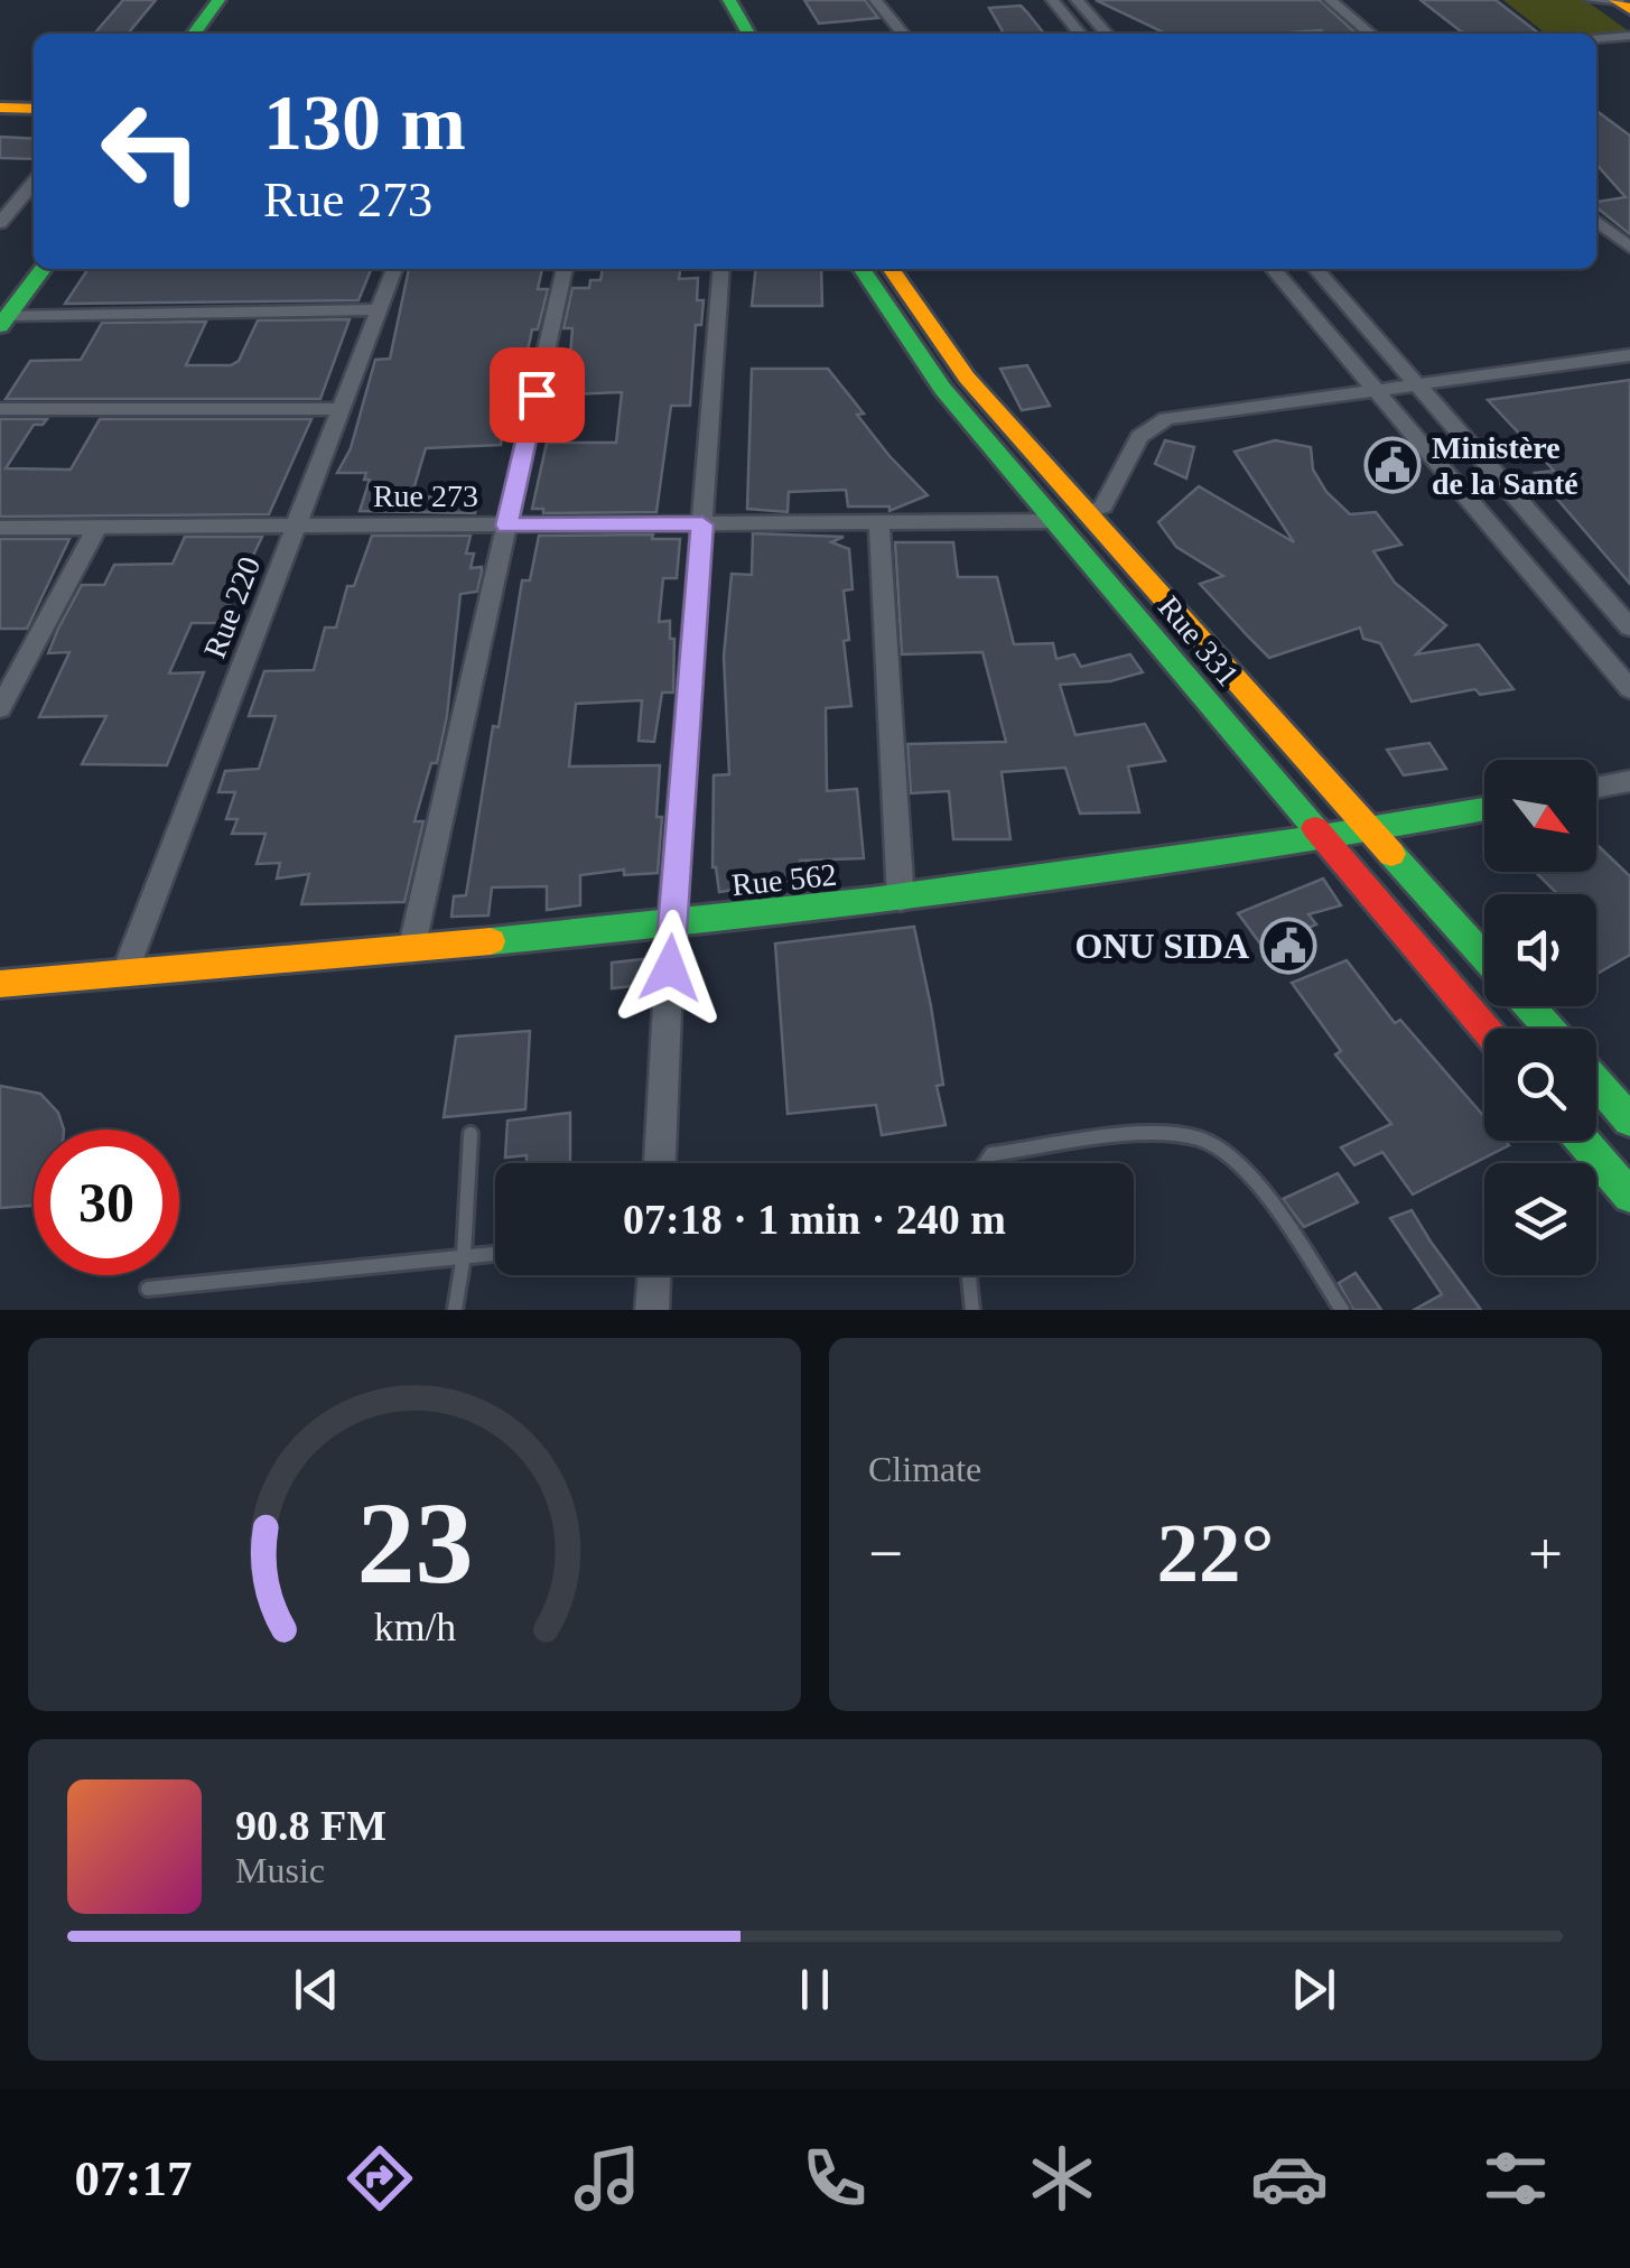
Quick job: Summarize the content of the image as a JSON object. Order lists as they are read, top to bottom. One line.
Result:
{"streets":{"main road":["Rue 331","Rue 562"],"street":["Rue 273","Rue 220"]},"crossings":[["Rue 273","Rue 220"],["Rue 273","Rue 331"],["Rue 220","Rue 562"],["Rue 331","Rue 562"]],"places":{"public building":["Ministère de la Santé","ONU SIDA"]},"north":"bottom right","page":{"turn":["130 m","Rue 273"],"limit":"30","trip":"07:18 · 1 min · 240 m","tile":"Climate","heat":["−","22°","+"],"song":["90.8 FM","Music"],"tabs":"07:17","gauge":["23","km/h"]}}
